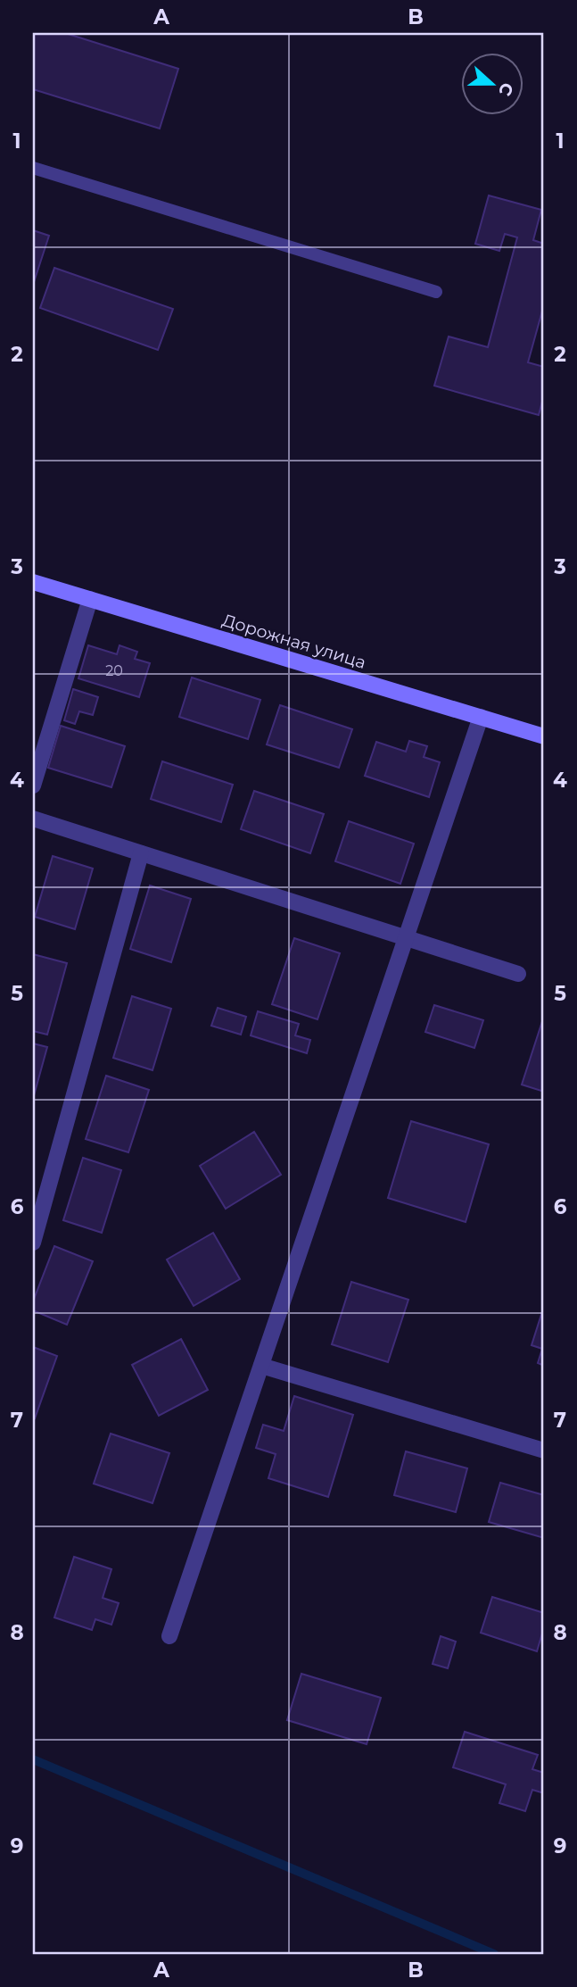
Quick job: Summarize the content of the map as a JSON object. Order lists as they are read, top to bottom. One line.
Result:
{"streets":{"street":["Дорожная улица"]},"house_numbers":["20"],"north":"right","grid":{"columns":["A","B"],"rows":["1","2","3","4","5","6","7","8","9"]}}
